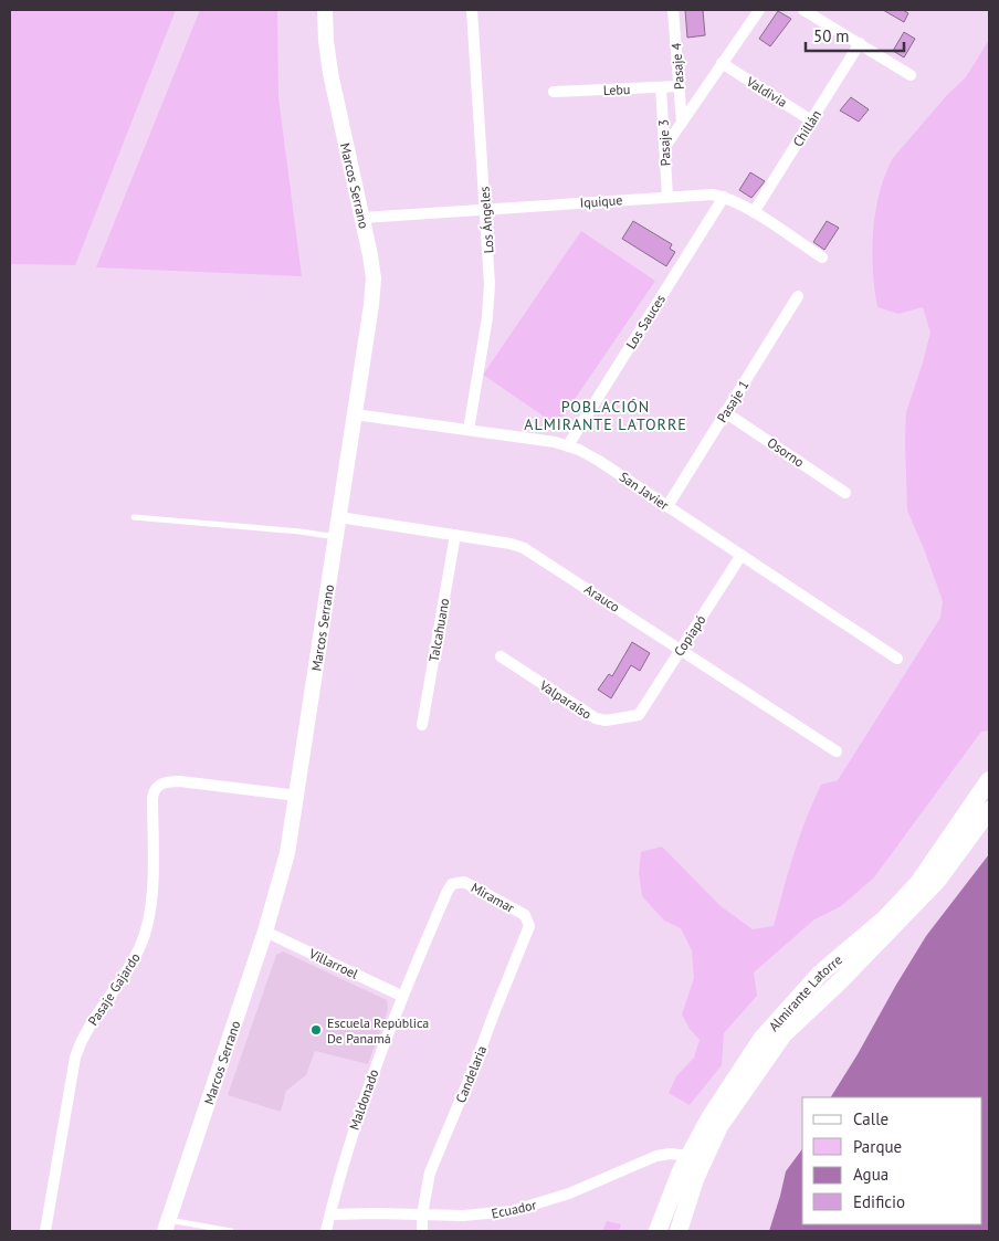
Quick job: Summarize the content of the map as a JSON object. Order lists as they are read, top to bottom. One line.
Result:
{"streets":{"main road":["Almirante Latorre"],"street":["Pasaje 4","Lebu","Valdivia","Chillán","Pasaje 3","Marcos Serrano","Iquique","Los Ángeles","Los Sauces","Pasaje 1","Osorno","San Javier","Arauco","Talcahuano","Copiapó","Valparaíso","Miramar","Villarroel","Pasaje Gajardo","Candelaria","Maldonado","Ecuador"]},"crossings":[["Pasaje 4","Lebu"],["Lebu","Pasaje 3"],["Valdivia","Chillán"],["Chillán","Iquique"],["Pasaje 3","Iquique"],["Marcos Serrano","Iquique"],["Marcos Serrano","San Javier"],["Marcos Serrano","Arauco"],["Marcos Serrano","Villarroel"],["Marcos Serrano","Pasaje Gajardo"],["Iquique","Los Ángeles"],["Iquique","Los Sauces"],["Los Ángeles","San Javier"],["Los Sauces","San Javier"],["Pasaje 1","Osorno"],["Pasaje 1","San Javier"],["San Javier","Copiapó"],["Arauco","Talcahuano"],["Arauco","Copiapó"],["Copiapó","Valparaíso"],["Miramar","Candelaria"],["Miramar","Maldonado"],["Villarroel","Maldonado"],["Almirante Latorre","Ecuador"],["Candelaria","Ecuador"],["Maldonado","Ecuador"]],"districts":["POBLACIÓN ALMIRANTE LATORRE"],"places":["Escuela República De Panamá"],"legend":["Calle","Parque","Agua","Edificio"],"scale_bar":"50 m"}
